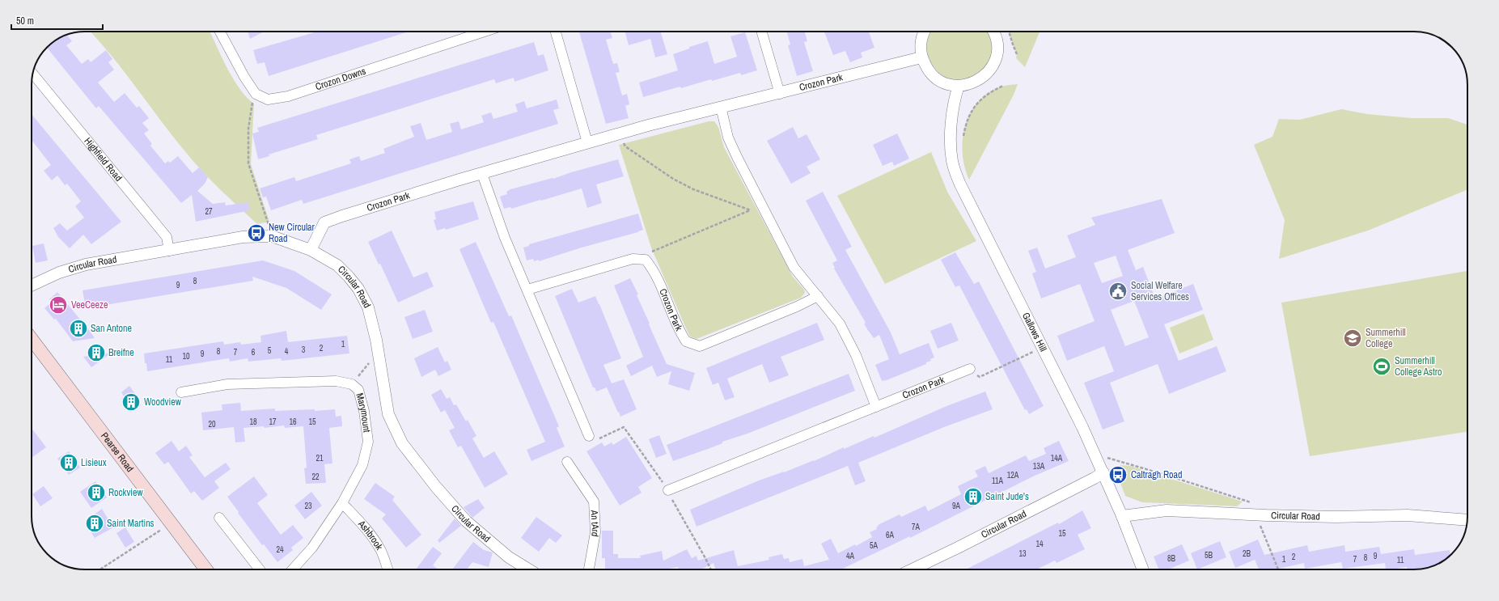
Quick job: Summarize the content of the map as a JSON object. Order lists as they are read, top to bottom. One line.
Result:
{"streets":{"main road":["Pearse Road"],"street":["Crozon Downs","Crozon Park","Highfield Road","Circular Road","Gallows Hill","Marymount","An tArd","Ashbrook"]},"crossings":[["Crozon Park","Circular Road"],["Highfield Road","Circular Road"],["Circular Road","Gallows Hill"],["Marymount","Ashbrook"]],"places":{"bus stop":["New Circular Road","Caltragh Road"],"public building":["Social Welfare Services Offices"],"hotel":["VeeCeeze"],"building":["San Antone","Breifne","Woodview","Lisieux","Rockview","Saint Jude's","Saint Martins"],"school or university":["Summerhill College"],"sports":["Summerhill College Astro"]},"house_numbers":["27","8","9","1","2","3","5","8","4","7","6","9","10","11","18","17","16","15","20","21","14A","13A","12A","22","11A","23","9A","7A","15","6A","14","5A","24","13","2B","5B","4A","9","2","8","8B","1","7","11"],"scale_bar":"50 m"}
